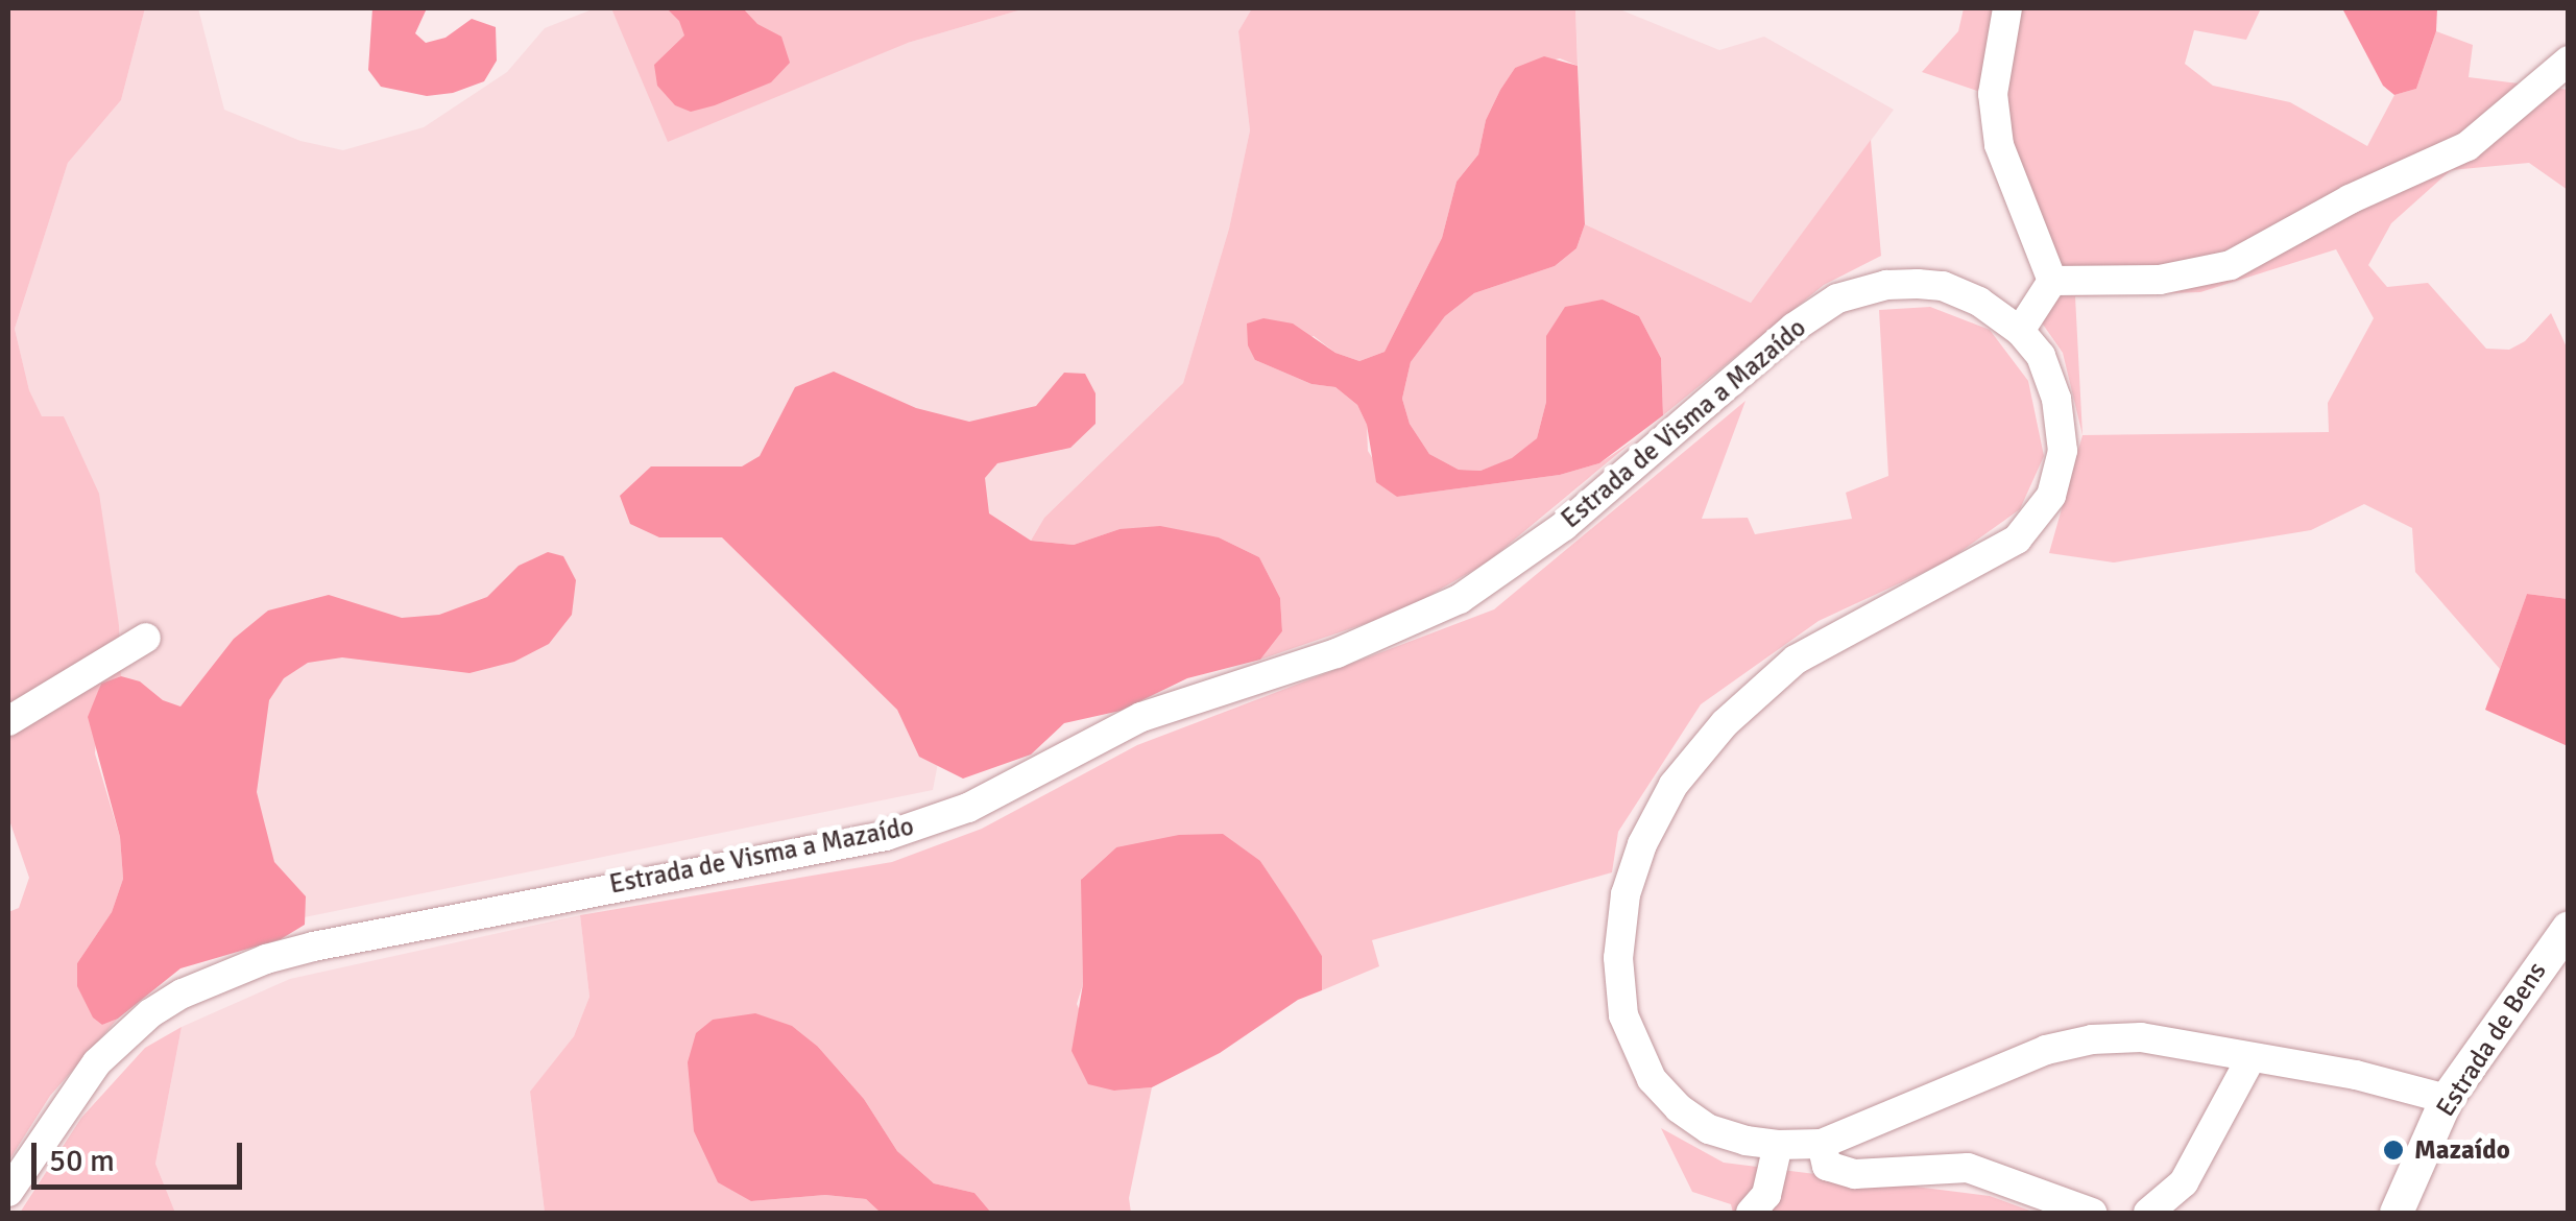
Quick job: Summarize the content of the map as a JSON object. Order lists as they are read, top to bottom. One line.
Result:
{"streets":{"street":["Estrada de Visma a Mazaído","Estrada de Bens"]},"crossings":[["Estrada de Visma a Mazaído","Estrada de Bens"]],"places":["Mazaído"],"scale_bar":"50 m"}
